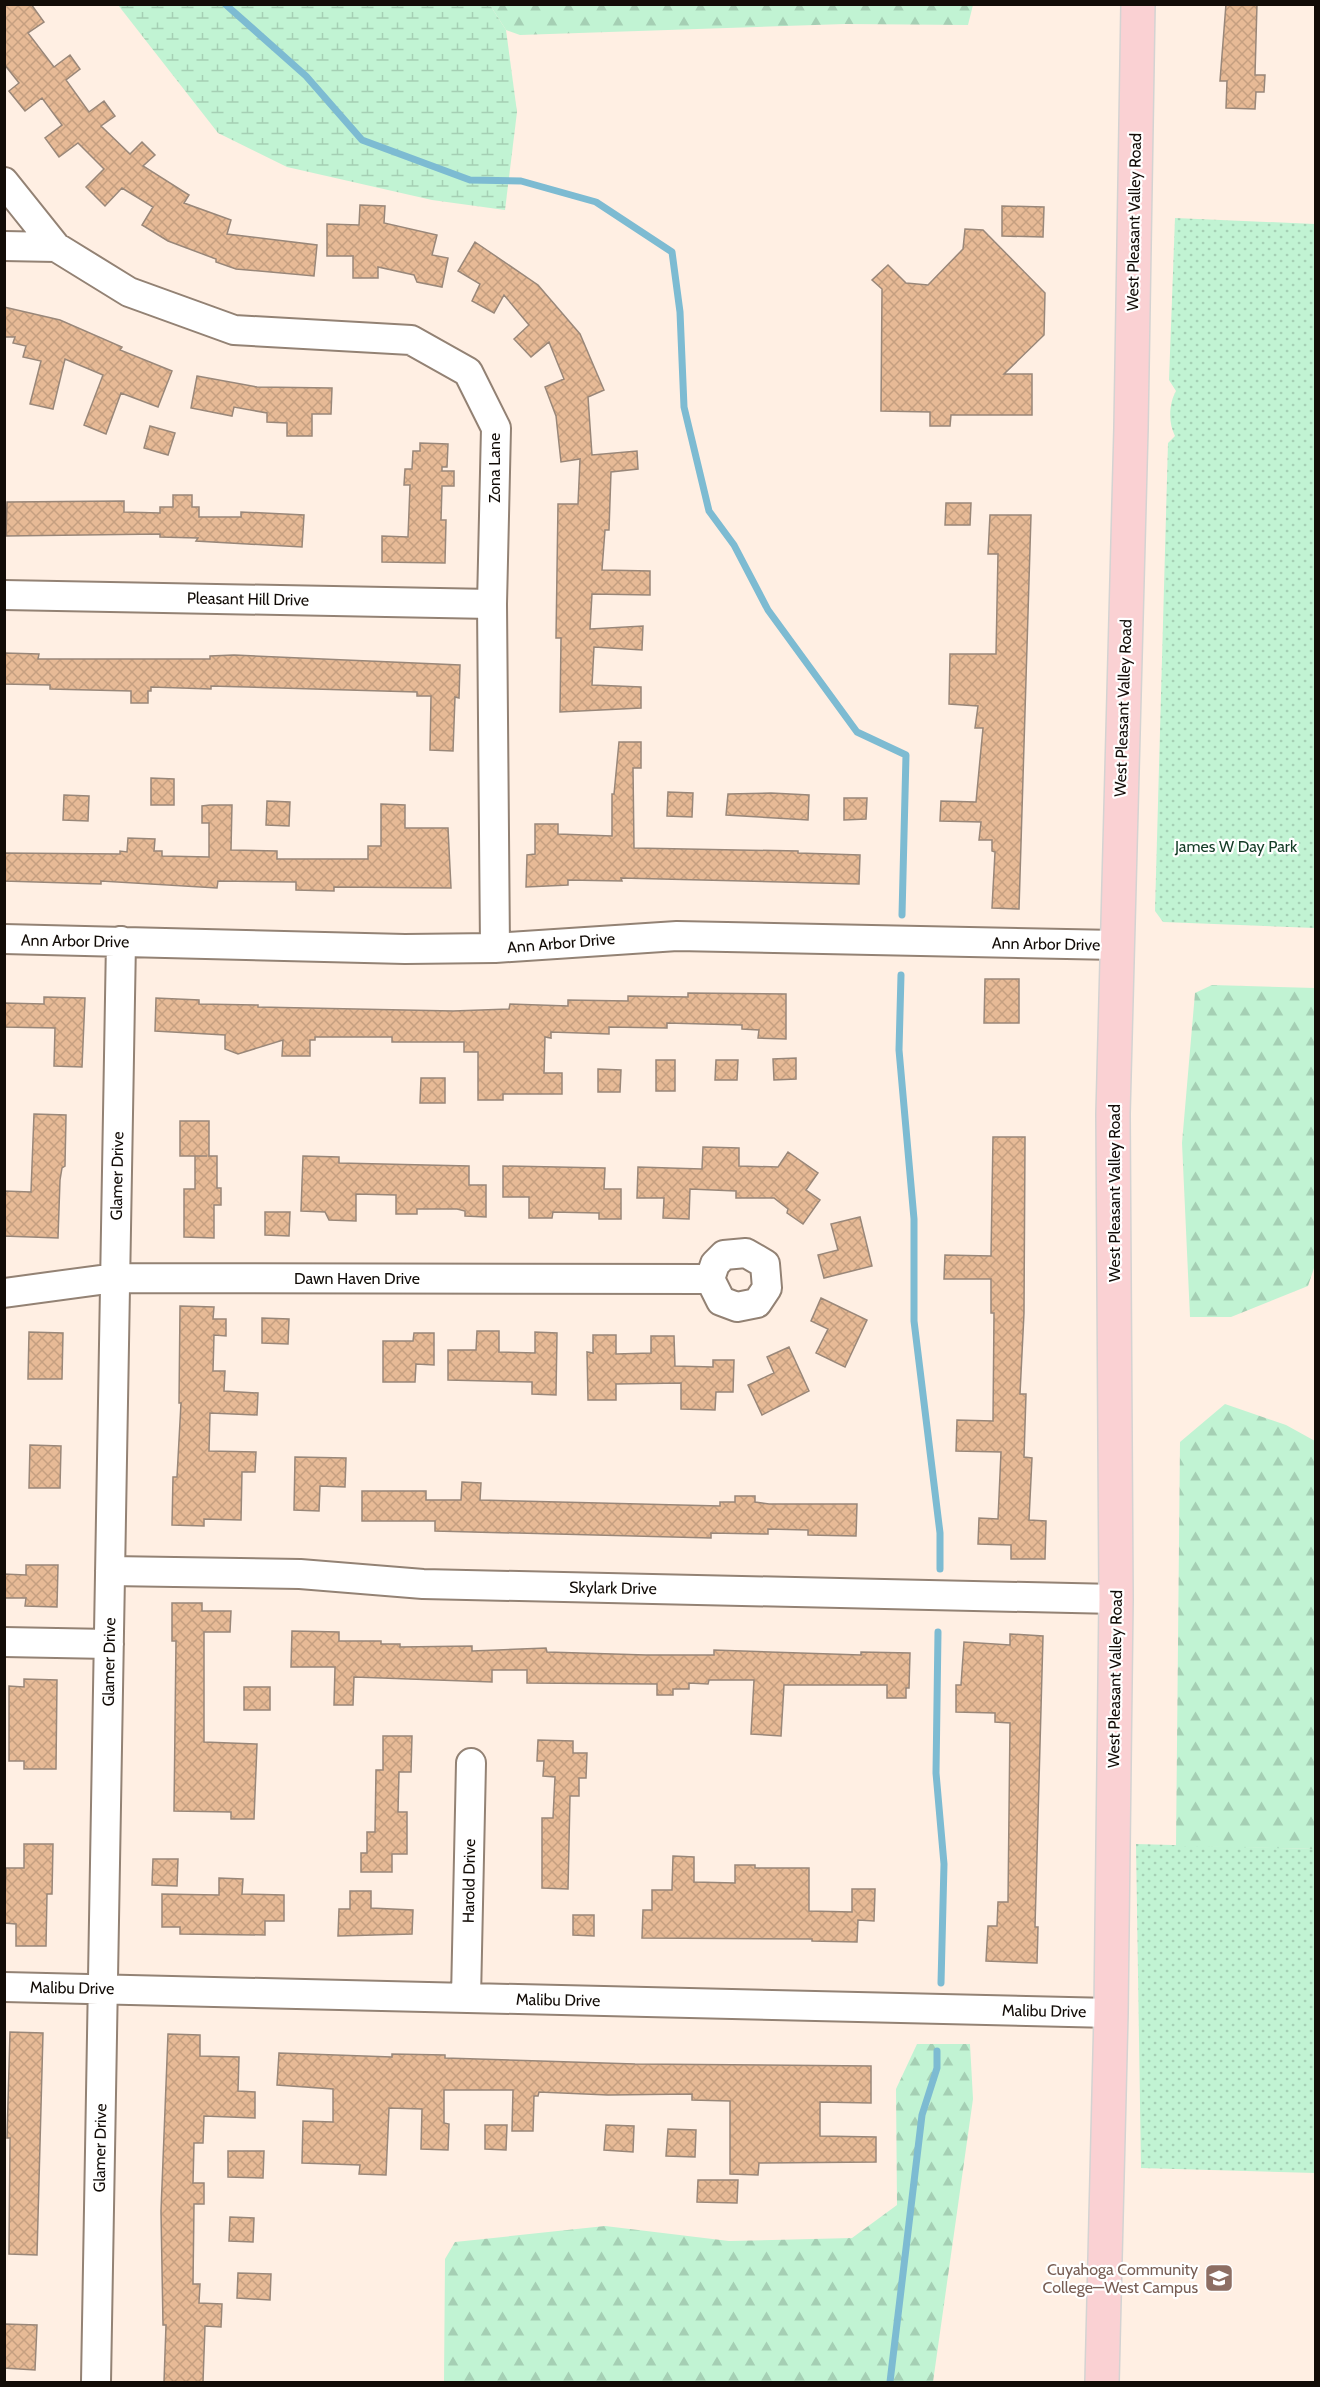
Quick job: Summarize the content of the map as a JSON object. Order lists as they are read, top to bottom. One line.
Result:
{"streets":{"main road":["West Pleasant Valley Road"],"street":["Zona Lane","Pleasant Hill Drive","Ann Arbor Drive","Glamer Drive","Dawn Haven Drive","Skylark Drive","Harold Drive","Malibu Drive"]},"crossings":[["West Pleasant Valley Road","Ann Arbor Drive"],["West Pleasant Valley Road","Skylark Drive"],["West Pleasant Valley Road","Malibu Drive"],["Zona Lane","Pleasant Hill Drive"],["Zona Lane","Ann Arbor Drive"],["Ann Arbor Drive","Glamer Drive"],["Glamer Drive","Dawn Haven Drive"],["Glamer Drive","Skylark Drive"],["Glamer Drive","Malibu Drive"],["Harold Drive","Malibu Drive"]],"parks":["James W Day Park"],"places":{"school or university":["Cuyahoga Community College—West Campus"]}}
